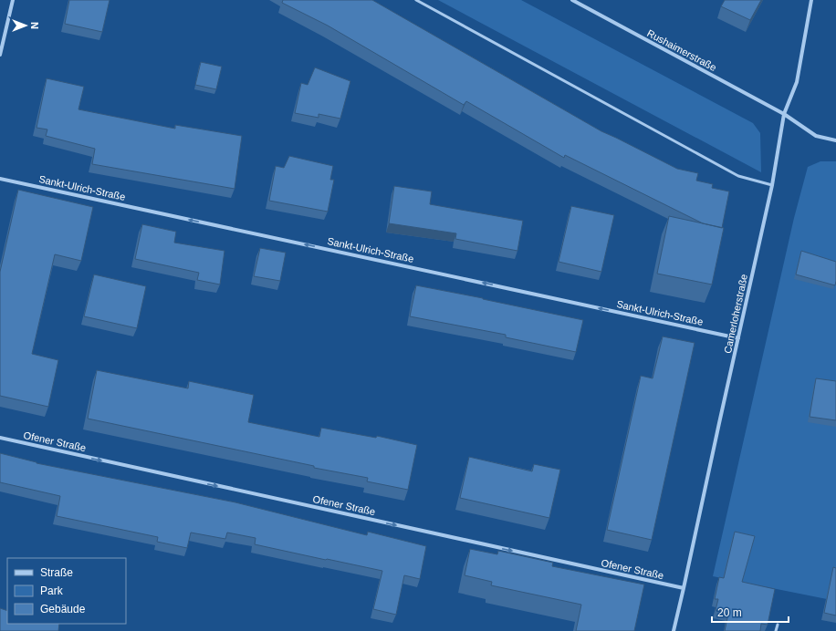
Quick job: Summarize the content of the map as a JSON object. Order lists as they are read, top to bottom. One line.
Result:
{"streets":{"street":["Rushaimerstraße","Sankt-Ulrich-Straße","Camerloherstraße","Ofener Straße"]},"crossings":[["Rushaimerstraße","Camerloherstraße"],["Sankt-Ulrich-Straße","Camerloherstraße"],["Camerloherstraße","Ofener Straße"]],"one_way":["Sankt-Ulrich-Straße","Ofener Straße"],"legend":["Straße","Park","Gebäude"],"scale_bar":"20 m","north":"right"}
